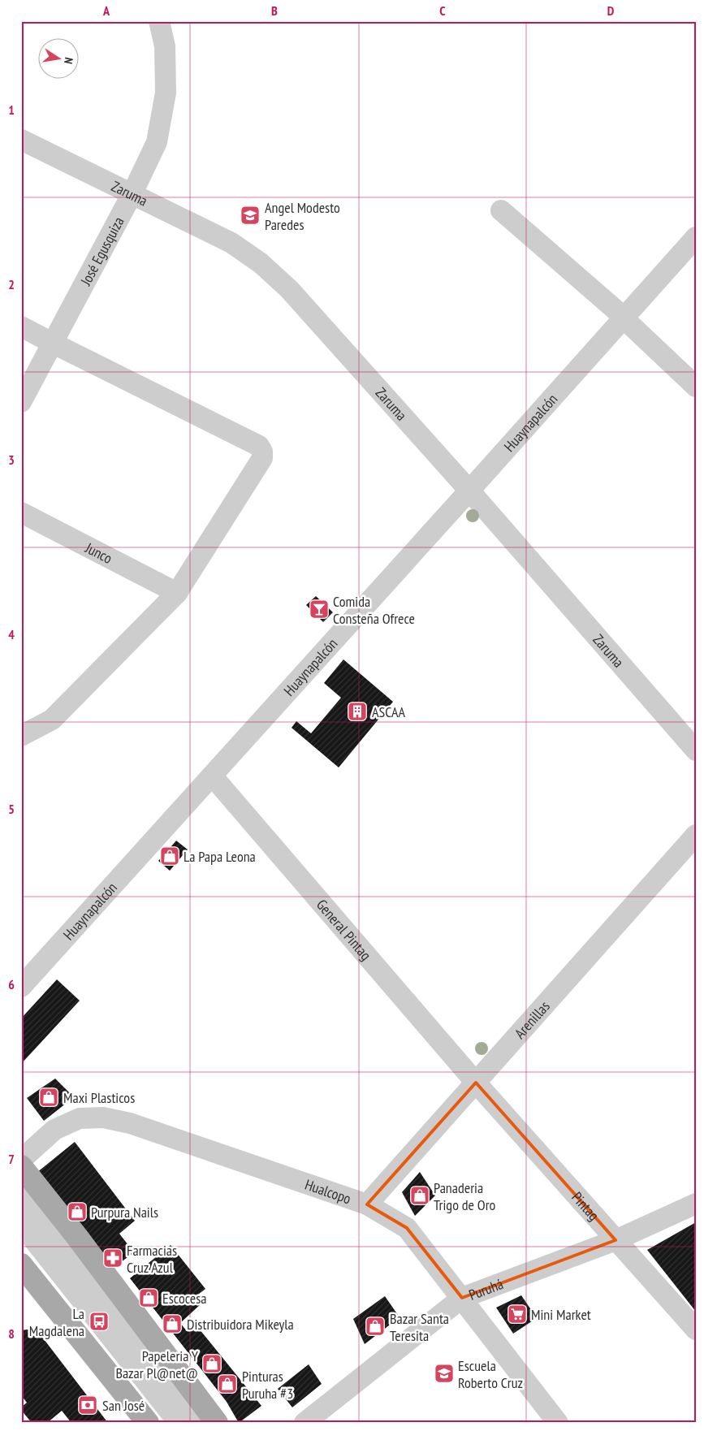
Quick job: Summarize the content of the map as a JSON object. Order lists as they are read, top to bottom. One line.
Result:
{"streets":{"street":["Zaruma","José Egusquiza","Huaynapalcón","Junco","General Pintag","Arenillas","Hualcopo","Pintag","Puruhá"]},"crossings":[["Zaruma","José Egusquiza"],["Zaruma","Huaynapalcón"],["Huaynapalcón","General Pintag"],["General Pintag","Arenillas"],["General Pintag","Pintag"],["Arenillas","Hualcopo"],["Arenillas","Pintag"],["Hualcopo","Puruhá"],["Pintag","Puruhá"]],"places":{"school or university":["Angel Modesto Paredes","Escuela Roberto Cruz"],"bar":["Comida Consteña Ofrece"],"building":["ASCAA"],"shop":["La Papa Leona","Maxi Plasticos","Panaderia Trigo de Oro","Purpura Nails","Escocesa","Distribuidora Mikeyla","Bazar Santa Teresita","Papeleria Y Bazar Pl@net@","Pinturas Puruha #3"],"pharmacy":["Farmacias Cruz Azul"],"supermarket":["Mini Market"],"bus stop":["La Magdalena"],"bank":["San José"]},"north":"right","grid":{"columns":["A","B","C","D"],"rows":["1","2","3","4","5","6","7","8"]}}
